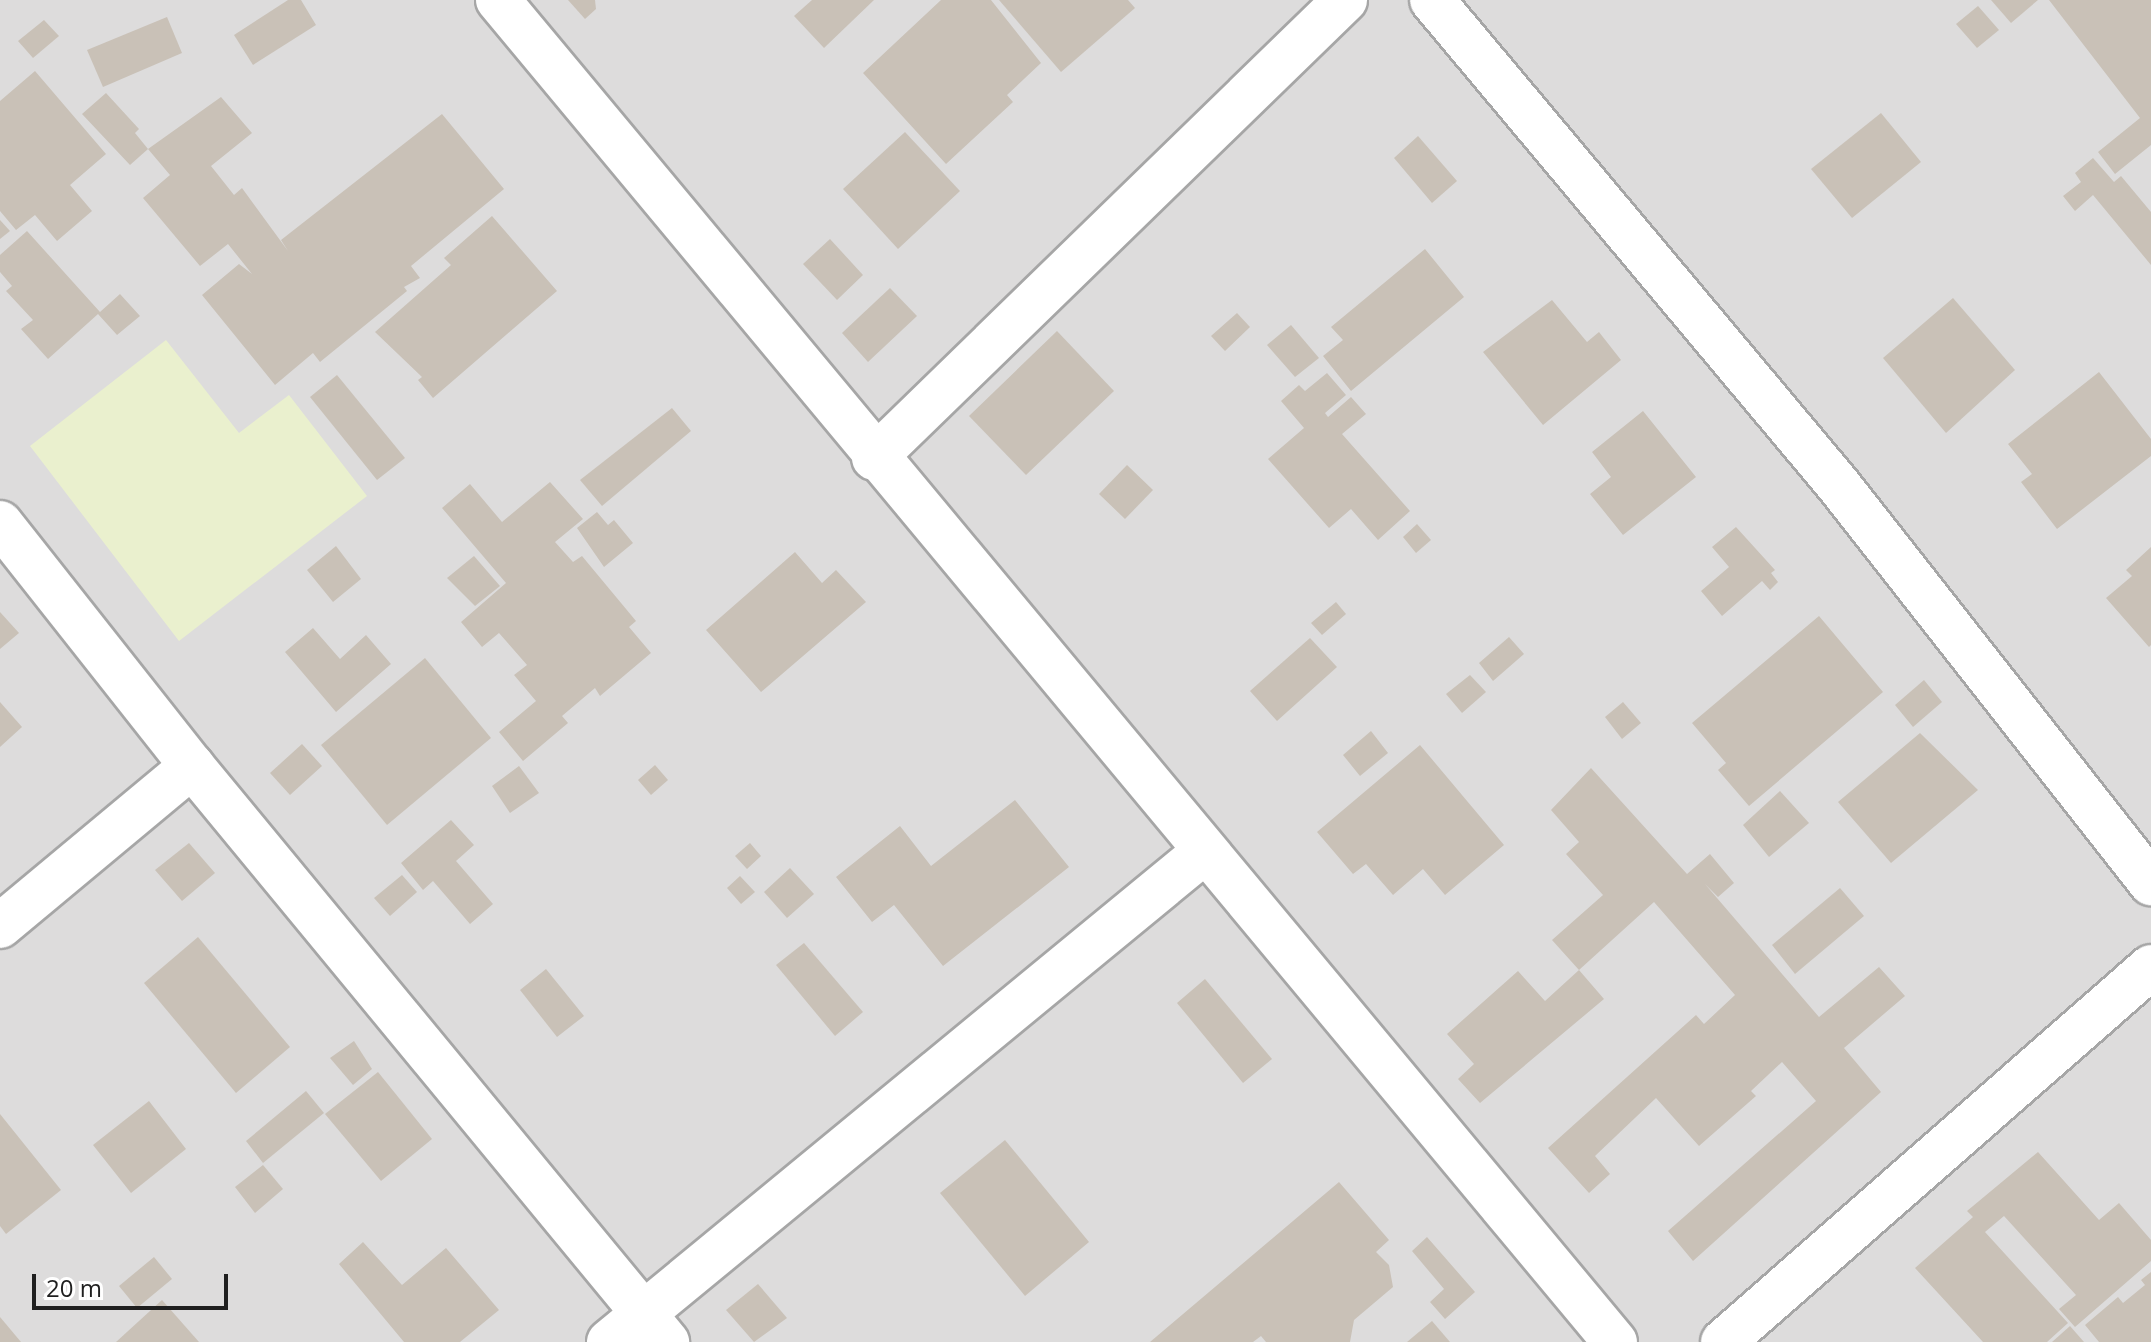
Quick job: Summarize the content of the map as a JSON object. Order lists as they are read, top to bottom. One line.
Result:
{"scale_bar":"20 m"}
